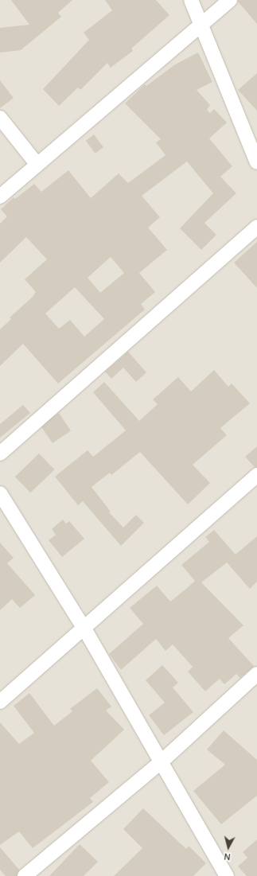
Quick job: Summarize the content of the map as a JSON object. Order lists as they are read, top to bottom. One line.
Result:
{"north":"bottom"}
